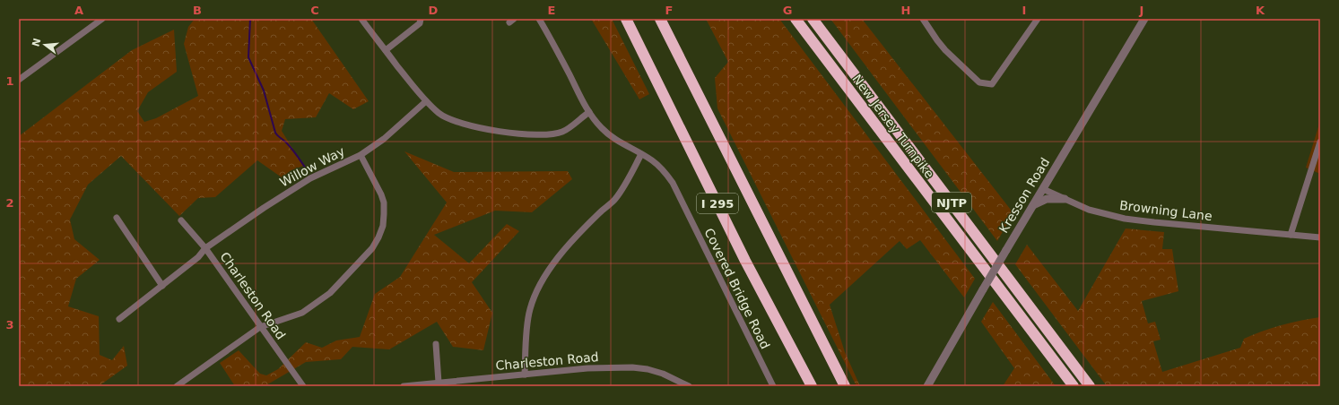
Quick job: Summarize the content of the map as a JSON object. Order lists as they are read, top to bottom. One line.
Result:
{"streets":{"highway":["New Jersey Turnpike","NJTP","I 295"],"street":["Willow Way","Kresson Road","Browning Lane","Covered Bridge Road","Charleston Road"]},"crossings":[["Willow Way","Charleston Road"],["Kresson Road","Browning Lane"]],"north":"left","grid":{"columns":["A","B","C","D","E","F","G","H","I","J","K"],"rows":["1","2","3"]}}
